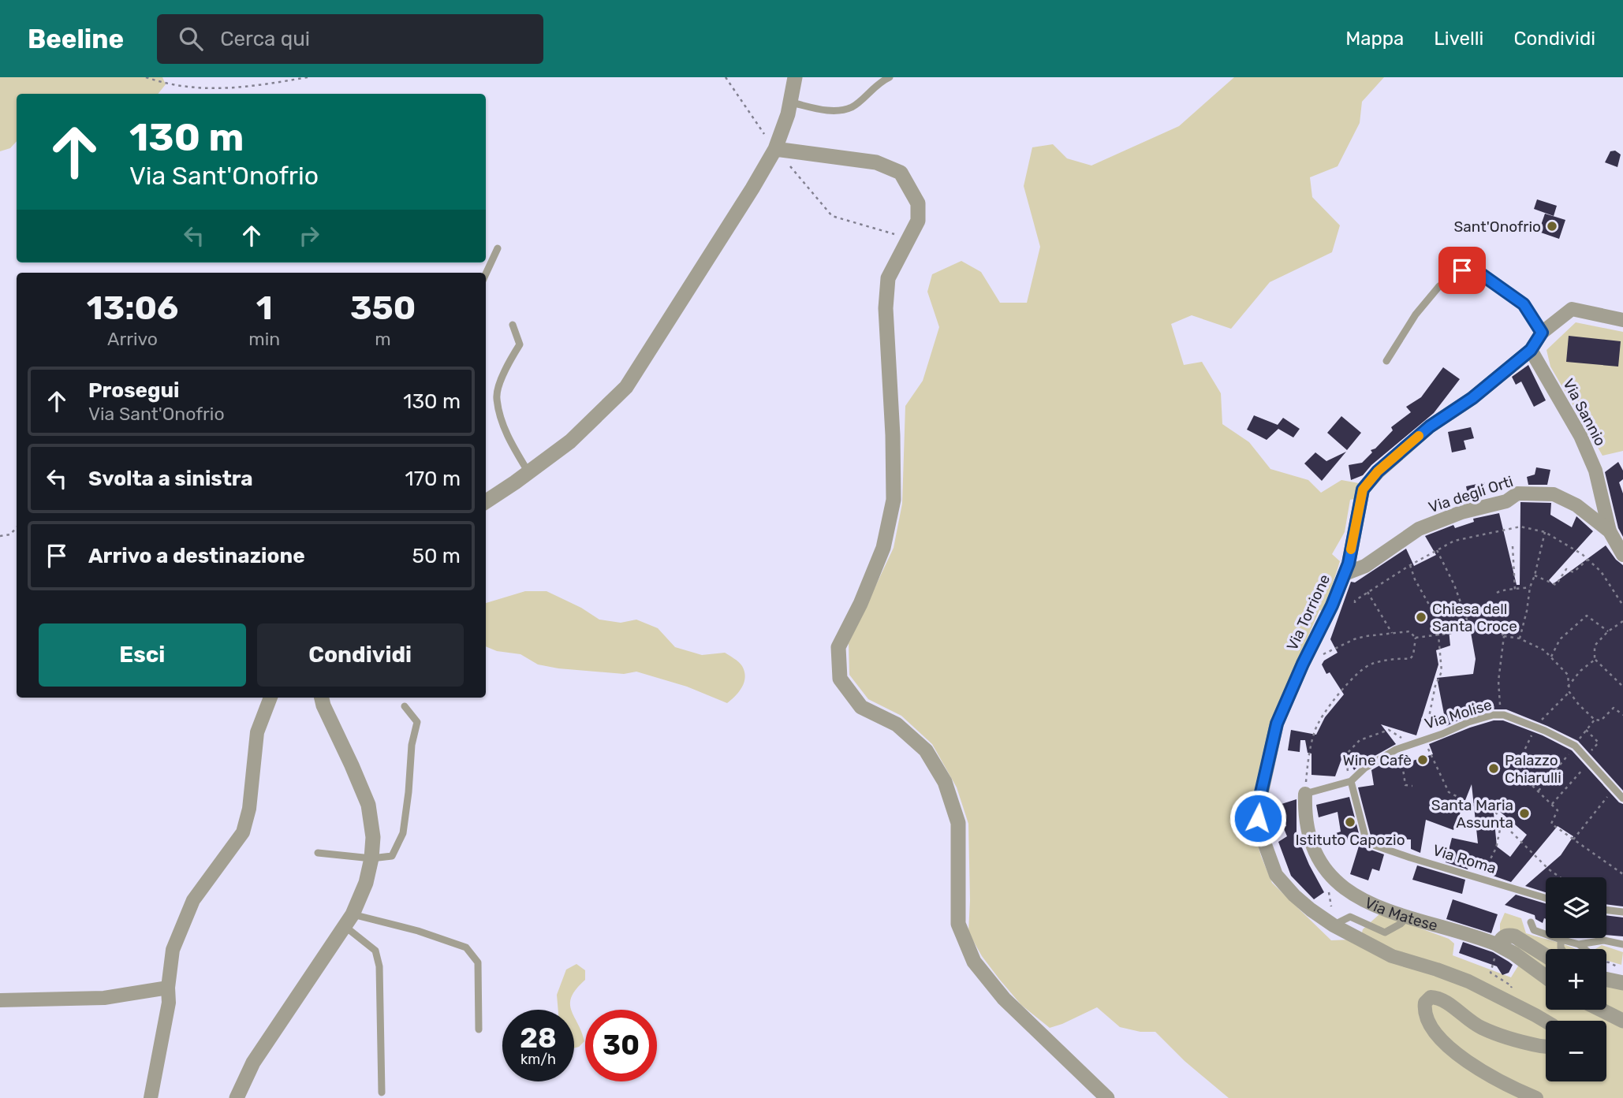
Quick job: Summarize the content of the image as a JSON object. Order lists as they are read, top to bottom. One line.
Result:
{"streets":{"street":["Via Sannio","Via degli Orti","Via Torrione","Via Matese"],"lane":["Via Molise","Via Roma"]},"crossings":[["Via Sannio","Via degli Orti"],["Via Sannio","Via Torrione"],["Via degli Orti","Via Torrione"],["Via Molise","Via Roma"]],"places":["Sant'Onofrio","Chiesa dell Santa Croce","Wine Cafè","Palazzo Chiarulli","Santa Maria Assunta","Istituto Capozio"],"page":{"header":"Beeline","search":"Cerca qui","nav":["Mappa","Livelli","Condividi"],"turn":["130 m","Via Sant'Onofrio"],"eta":["13:06","Arrivo","1","min","350","m"],"list":[{"name":"Prosegui","note":"Via Sant'Onofrio","value":"130 m"},{"name":"Svolta a sinistra","value":"170 m"},{"name":"Arrivo a destinazione","value":"50 m"}],"buttons":["Esci","Condividi"],"map_buttons":["+","−"],"speed":"28 km/h","limit":"30"}}
